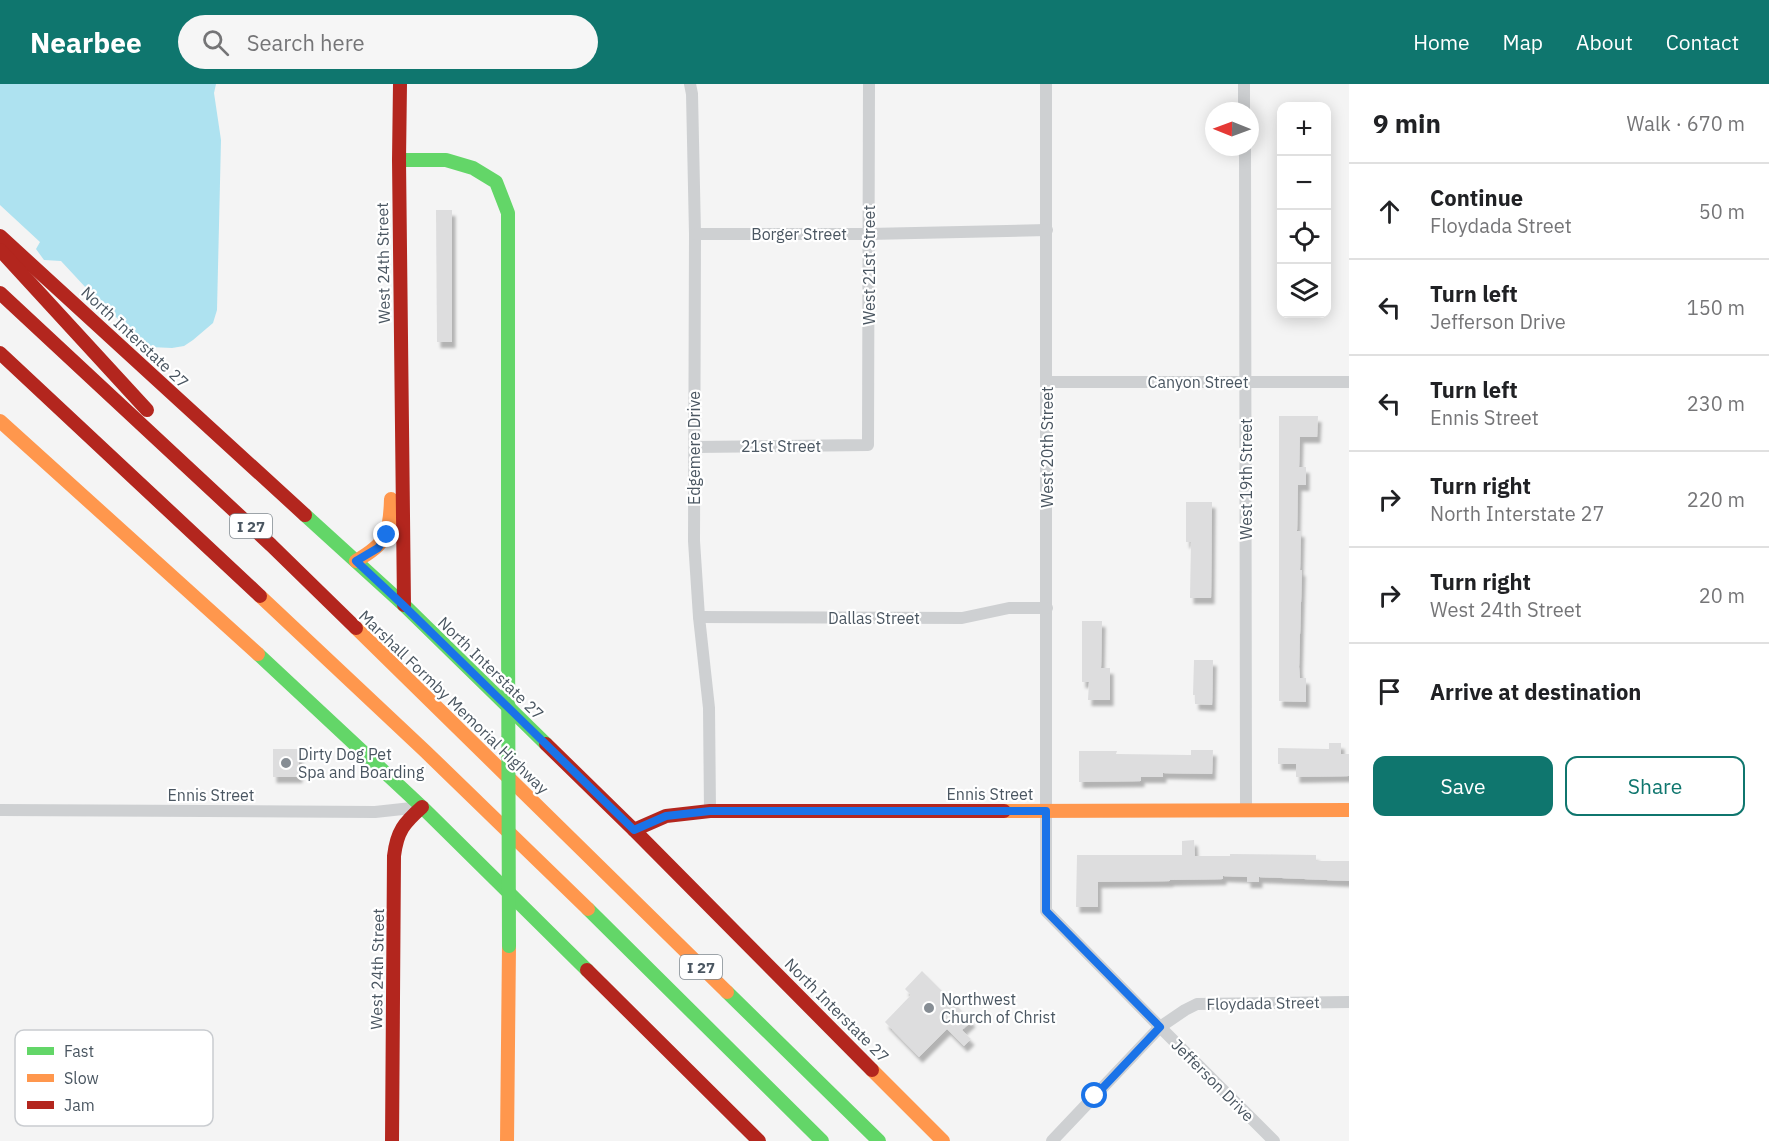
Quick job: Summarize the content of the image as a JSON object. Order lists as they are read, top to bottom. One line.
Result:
{"streets":{"main road":["West 24th Street","North Interstate 27","I 27","Marshall Formby Memorial Highway","Ennis Street"],"street":["Borger Street","West 21st Street","Canyon Street","21st Street","West 20th Street","Edgemere Drive","West 19th Street","Dallas Street","Floydada Street","Jefferson Drive"]},"crossings":[["Borger Street","West 21st Street"],["Borger Street","West 20th Street"],["Borger Street","Edgemere Drive"],["West 24th Street","North Interstate 27"],["West 24th Street","Ennis Street"],["West 21st Street","21st Street"],["North Interstate 27","Ennis Street"],["Canyon Street","West 20th Street"],["Canyon Street","West 19th Street"],["21st Street","Edgemere Drive"],["West 20th Street","Dallas Street"],["West 20th Street","Ennis Street"],["West 20th Street","Jefferson Drive"],["Edgemere Drive","Dallas Street"],["Edgemere Drive","Ennis Street"],["West 19th Street","Ennis Street"],["Ennis Street","Jefferson Drive"],["Floydada Street","Jefferson Drive"]],"places":["Dirty Dog Pet Spa and Boarding","Northwest Church of Christ"],"legend":["Fast","Slow","Jam"],"north":"left","page":{"header":"Nearbee","search":"Search here","nav":["Home","Map","About","Contact"],"heading":["9 min","Walk · 670 m"],"map_buttons":["+","−"],"list":[["Continue","Floydada Street","50 m"],["Turn left","Jefferson Drive","150 m"],["Turn left","Ennis Street","230 m"],["Turn right","North Interstate 27","220 m"],["Turn right","West 24th Street","20 m"],"Arrive at destination"],"buttons":["Save","Share"]}}
